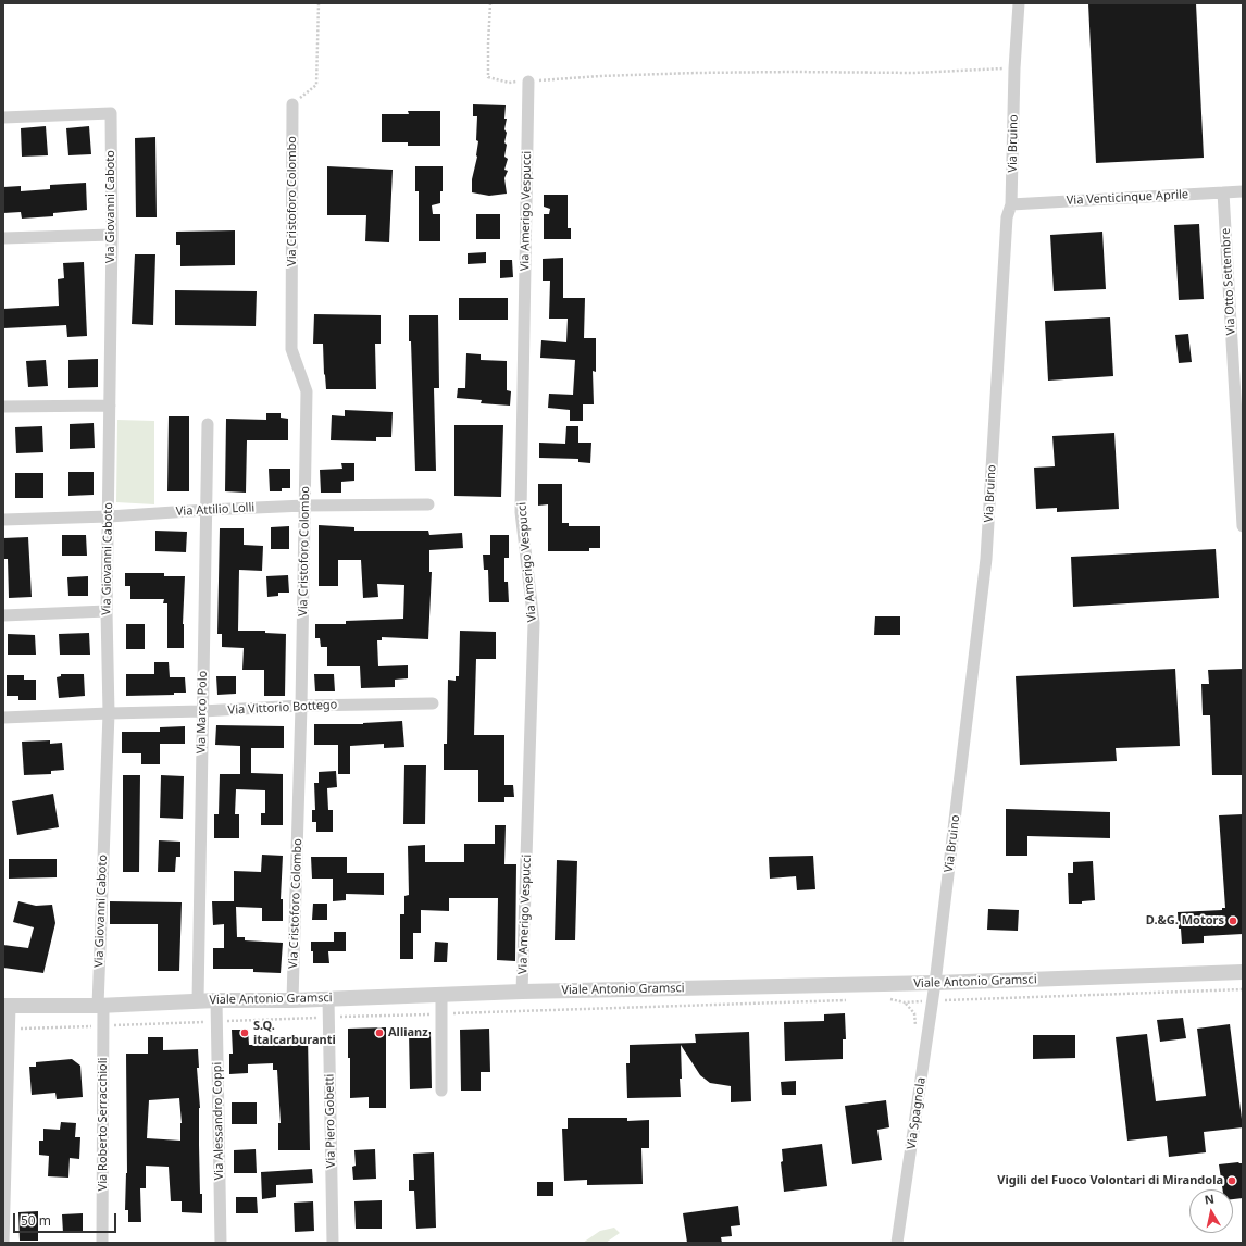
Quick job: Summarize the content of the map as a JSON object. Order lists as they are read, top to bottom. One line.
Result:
{"streets":{"street":["Via Bruino","Via Venticinque Aprile","Via Cristoforo Colombo","Via Giovanni Caboto","Via Amerigo Vespucci","Via Otto Settembre","Via Attilio Lolli","Via Vittorio Bottego","Via Marco Polo","Viale Antonio Gramsci","Via Spagnola","Via Alessandro Coppi","Via Piero Gobetti","Via Roberto Serracchioli"]},"crossings":[["Via Bruino","Via Venticinque Aprile"],["Via Bruino","Viale Antonio Gramsci"],["Via Bruino","Via Spagnola"],["Via Venticinque Aprile","Via Otto Settembre"],["Via Cristoforo Colombo","Via Attilio Lolli"],["Via Cristoforo Colombo","Via Vittorio Bottego"],["Via Cristoforo Colombo","Viale Antonio Gramsci"],["Via Giovanni Caboto","Via Attilio Lolli"],["Via Giovanni Caboto","Via Vittorio Bottego"],["Via Giovanni Caboto","Viale Antonio Gramsci"],["Via Giovanni Caboto","Via Roberto Serracchioli"],["Via Amerigo Vespucci","Viale Antonio Gramsci"],["Via Attilio Lolli","Via Marco Polo"],["Via Vittorio Bottego","Via Marco Polo"],["Via Marco Polo","Viale Antonio Gramsci"],["Viale Antonio Gramsci","Via Spagnola"],["Viale Antonio Gramsci","Via Alessandro Coppi"],["Viale Antonio Gramsci","Via Piero Gobetti"],["Viale Antonio Gramsci","Via Roberto Serracchioli"]],"places":["D.&G. Motors","S.Q. italcarburanti","Allianz","Vigili del Fuoco Volontari di Mirandola"],"scale_bar":"50 m","north":"top"}
